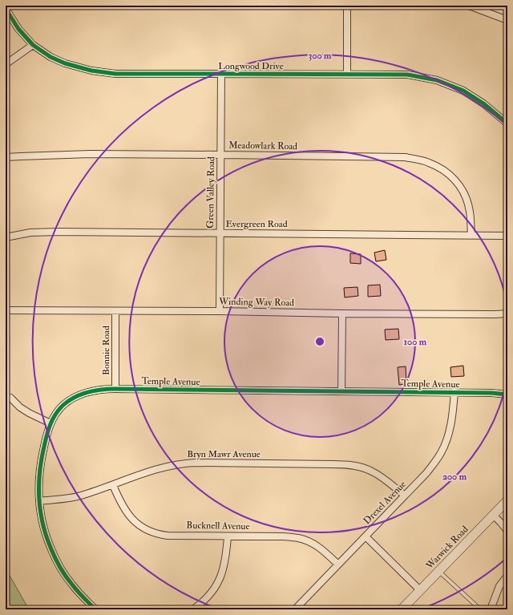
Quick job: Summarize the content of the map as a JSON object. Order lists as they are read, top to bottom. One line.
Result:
{"streets":{"street":["Longwood Drive","Meadowlark Road","Green Valley Road","Evergreen Road","Winding Way Road","Bonnie Road","Temple Avenue","Bryn Mawr Avenue","Drexel Avenue","Bucknell Avenue","Warwick Road"]},"crossings":[["Longwood Drive","Green Valley Road"],["Meadowlark Road","Green Valley Road"],["Meadowlark Road","Evergreen Road"],["Green Valley Road","Evergreen Road"],["Green Valley Road","Winding Way Road"],["Winding Way Road","Bonnie Road"],["Bonnie Road","Temple Avenue"],["Temple Avenue","Bryn Mawr Avenue"],["Temple Avenue","Drexel Avenue"],["Bryn Mawr Avenue","Drexel Avenue"],["Bryn Mawr Avenue","Bucknell Avenue"],["Drexel Avenue","Bucknell Avenue"]],"rings":["300 m","100 m","200 m"]}
